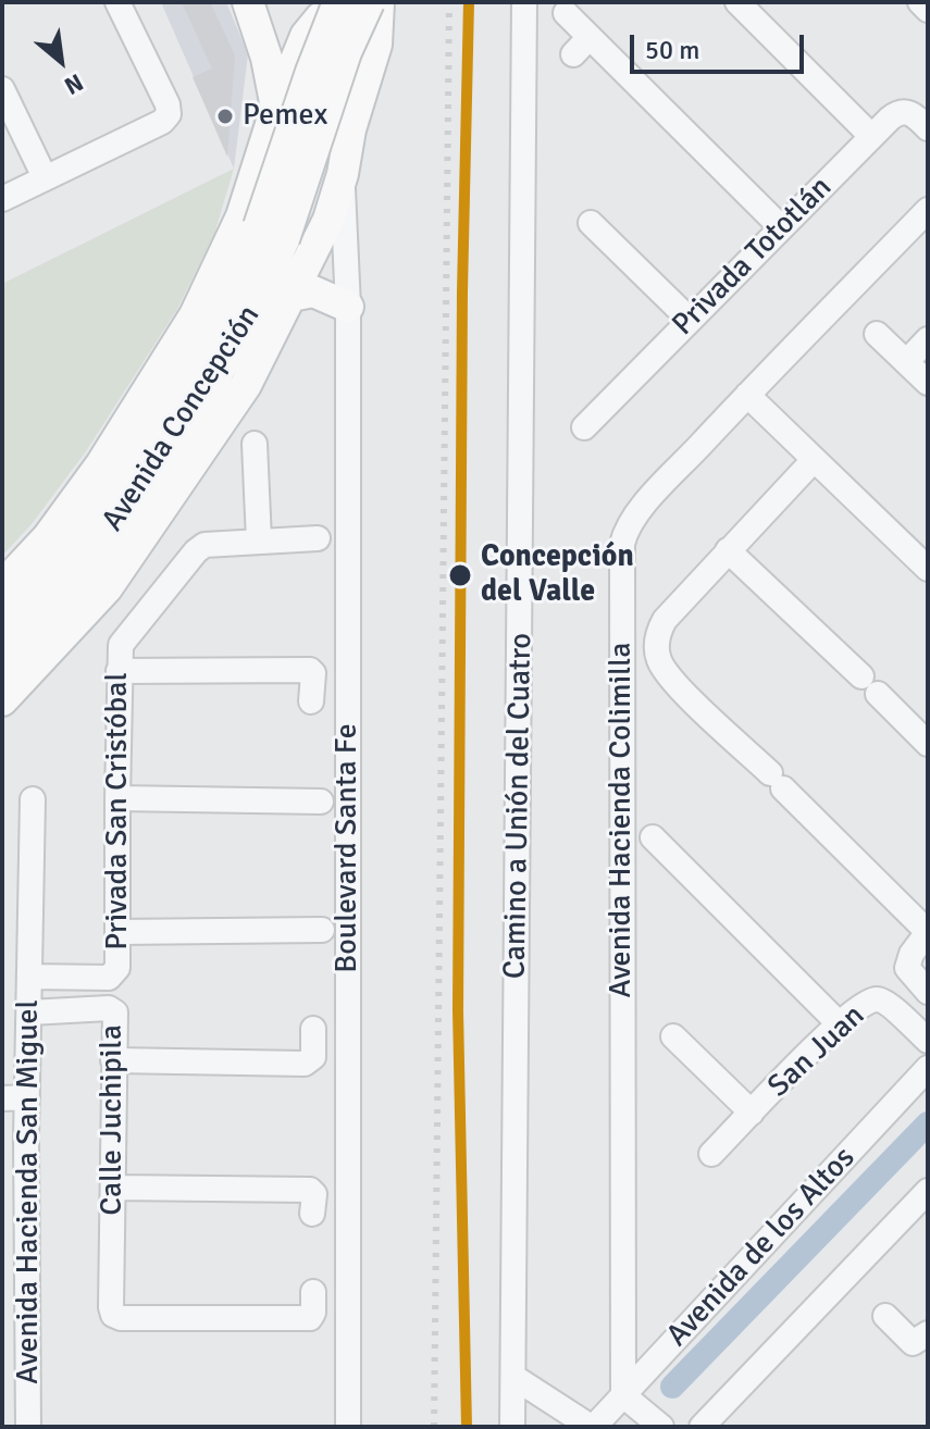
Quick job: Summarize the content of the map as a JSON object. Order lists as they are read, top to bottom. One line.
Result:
{"streets":{"main road":["Avenida Concepción","Boulevard Santa Fe"],"street":["Privada Tototlán","Camino a Unión del Cuatro","Privada San Cristóbal","Avenida Hacienda Colimilla","San Juan","Calle Juchipila","Avenida Hacienda San Miguel","Avenida de los Altos"]},"crossings":[["Privada San Cristóbal","Avenida Hacienda San Miguel"],["Avenida Hacienda Colimilla","Avenida de los Altos"],["Calle Juchipila","Avenida Hacienda San Miguel"]],"places":["Pemex","Concepción del Valle"],"scale_bar":"50 m","north":"bottom right"}
